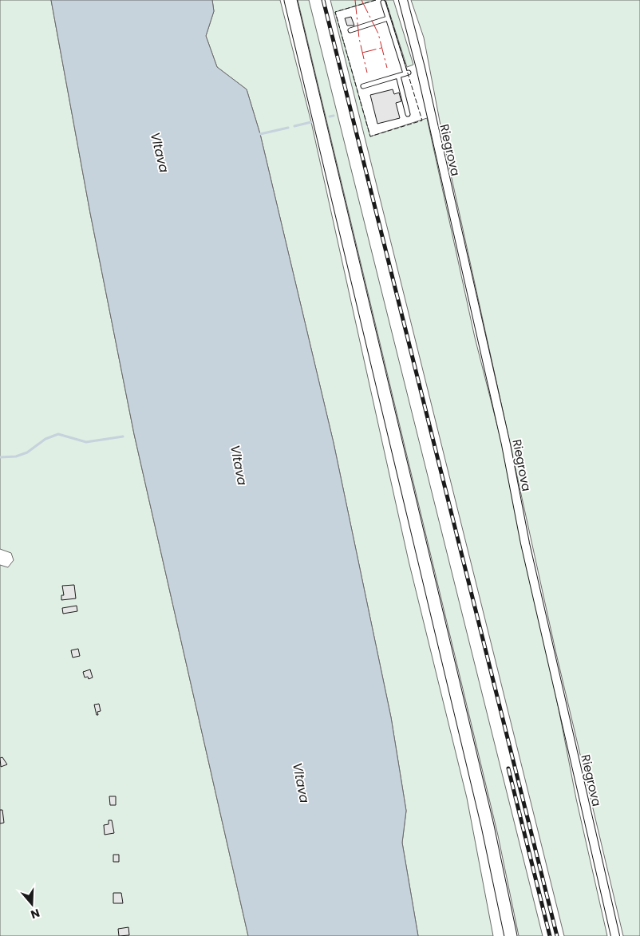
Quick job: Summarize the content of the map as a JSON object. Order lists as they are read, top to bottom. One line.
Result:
{"streets":{"street":["Riegrova"]},"water":["Vltava"],"north":"bottom"}
